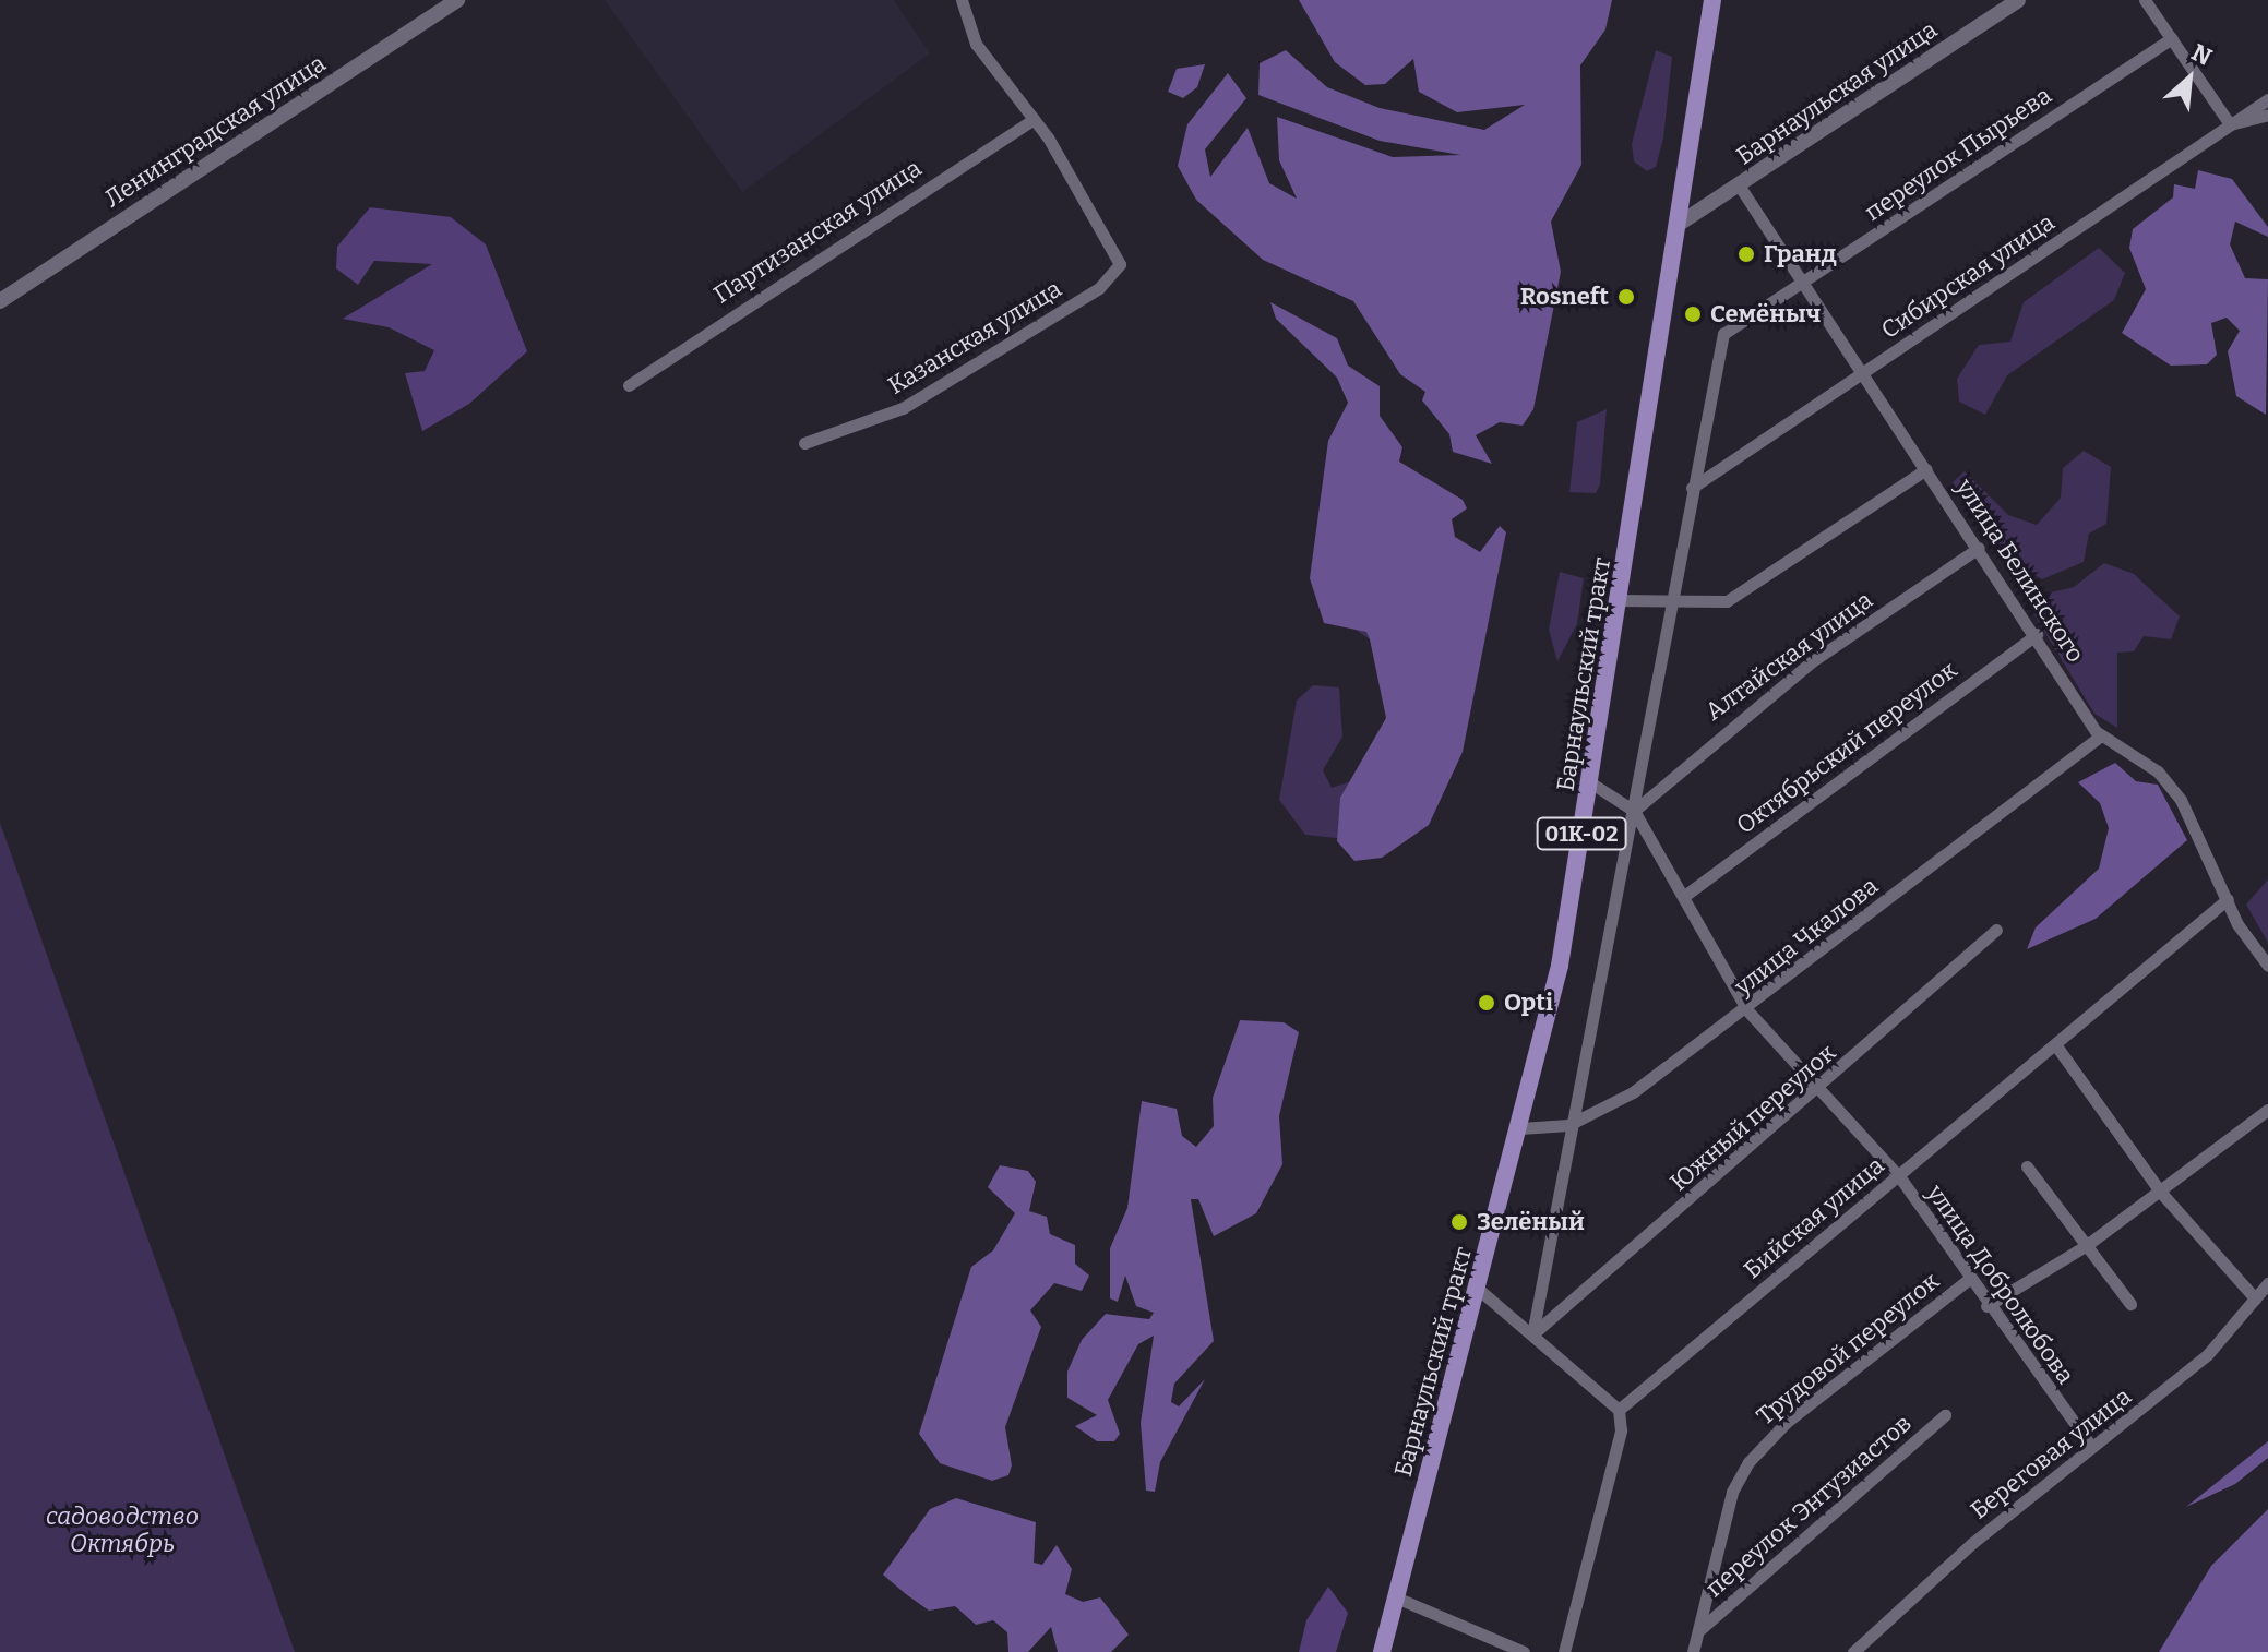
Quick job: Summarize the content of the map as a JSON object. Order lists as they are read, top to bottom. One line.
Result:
{"streets":{"main road":["Барнаульский тракт","01К-02"],"street":["Барнаульская улица","Ленинградская улица","переулок Пырьева","Партизанская улица","Сибирская улица","Казанская улица","улица Белинского","Алтайская улица","Октябрьский переулок","улица Чкалова","Южный переулок","Бийская улица","улица Добролюбова","Трудовой переулок","Береговая улица","переулок Энтузиастов"]},"crossings":[["Барнаульская улица","улица Белинского"],["Барнаульская улица","Барнаульский тракт"],["переулок Пырьева","Сибирская улица"],["переулок Пырьева","улица Белинского"],["Партизанская улица","Казанская улица"],["Сибирская улица","улица Белинского"],["улица Белинского","Алтайская улица"],["улица Белинского","Октябрьский переулок"],["улица Белинского","улица Чкалова"],["улица Белинского","Бийская улица"],["Алтайская улица","улица Добролюбова"],["Барнаульский тракт","улица Чкалова"],["Барнаульский тракт","улица Добролюбова"],["Октябрьский переулок","улица Добролюбова"],["улица Чкалова","улица Добролюбова"],["Южный переулок","улица Добролюбова"],["Бийская улица","улица Добролюбова"],["улица Добролюбова","Трудовой переулок"],["улица Добролюбова","Береговая улица"],["Трудовой переулок","переулок Энтузиастов"]],"parks":["садоводство Октябрь"],"places":["Гранд","Rosneft","Семёныч","Opti","Зелёный"],"north":"top right"}
